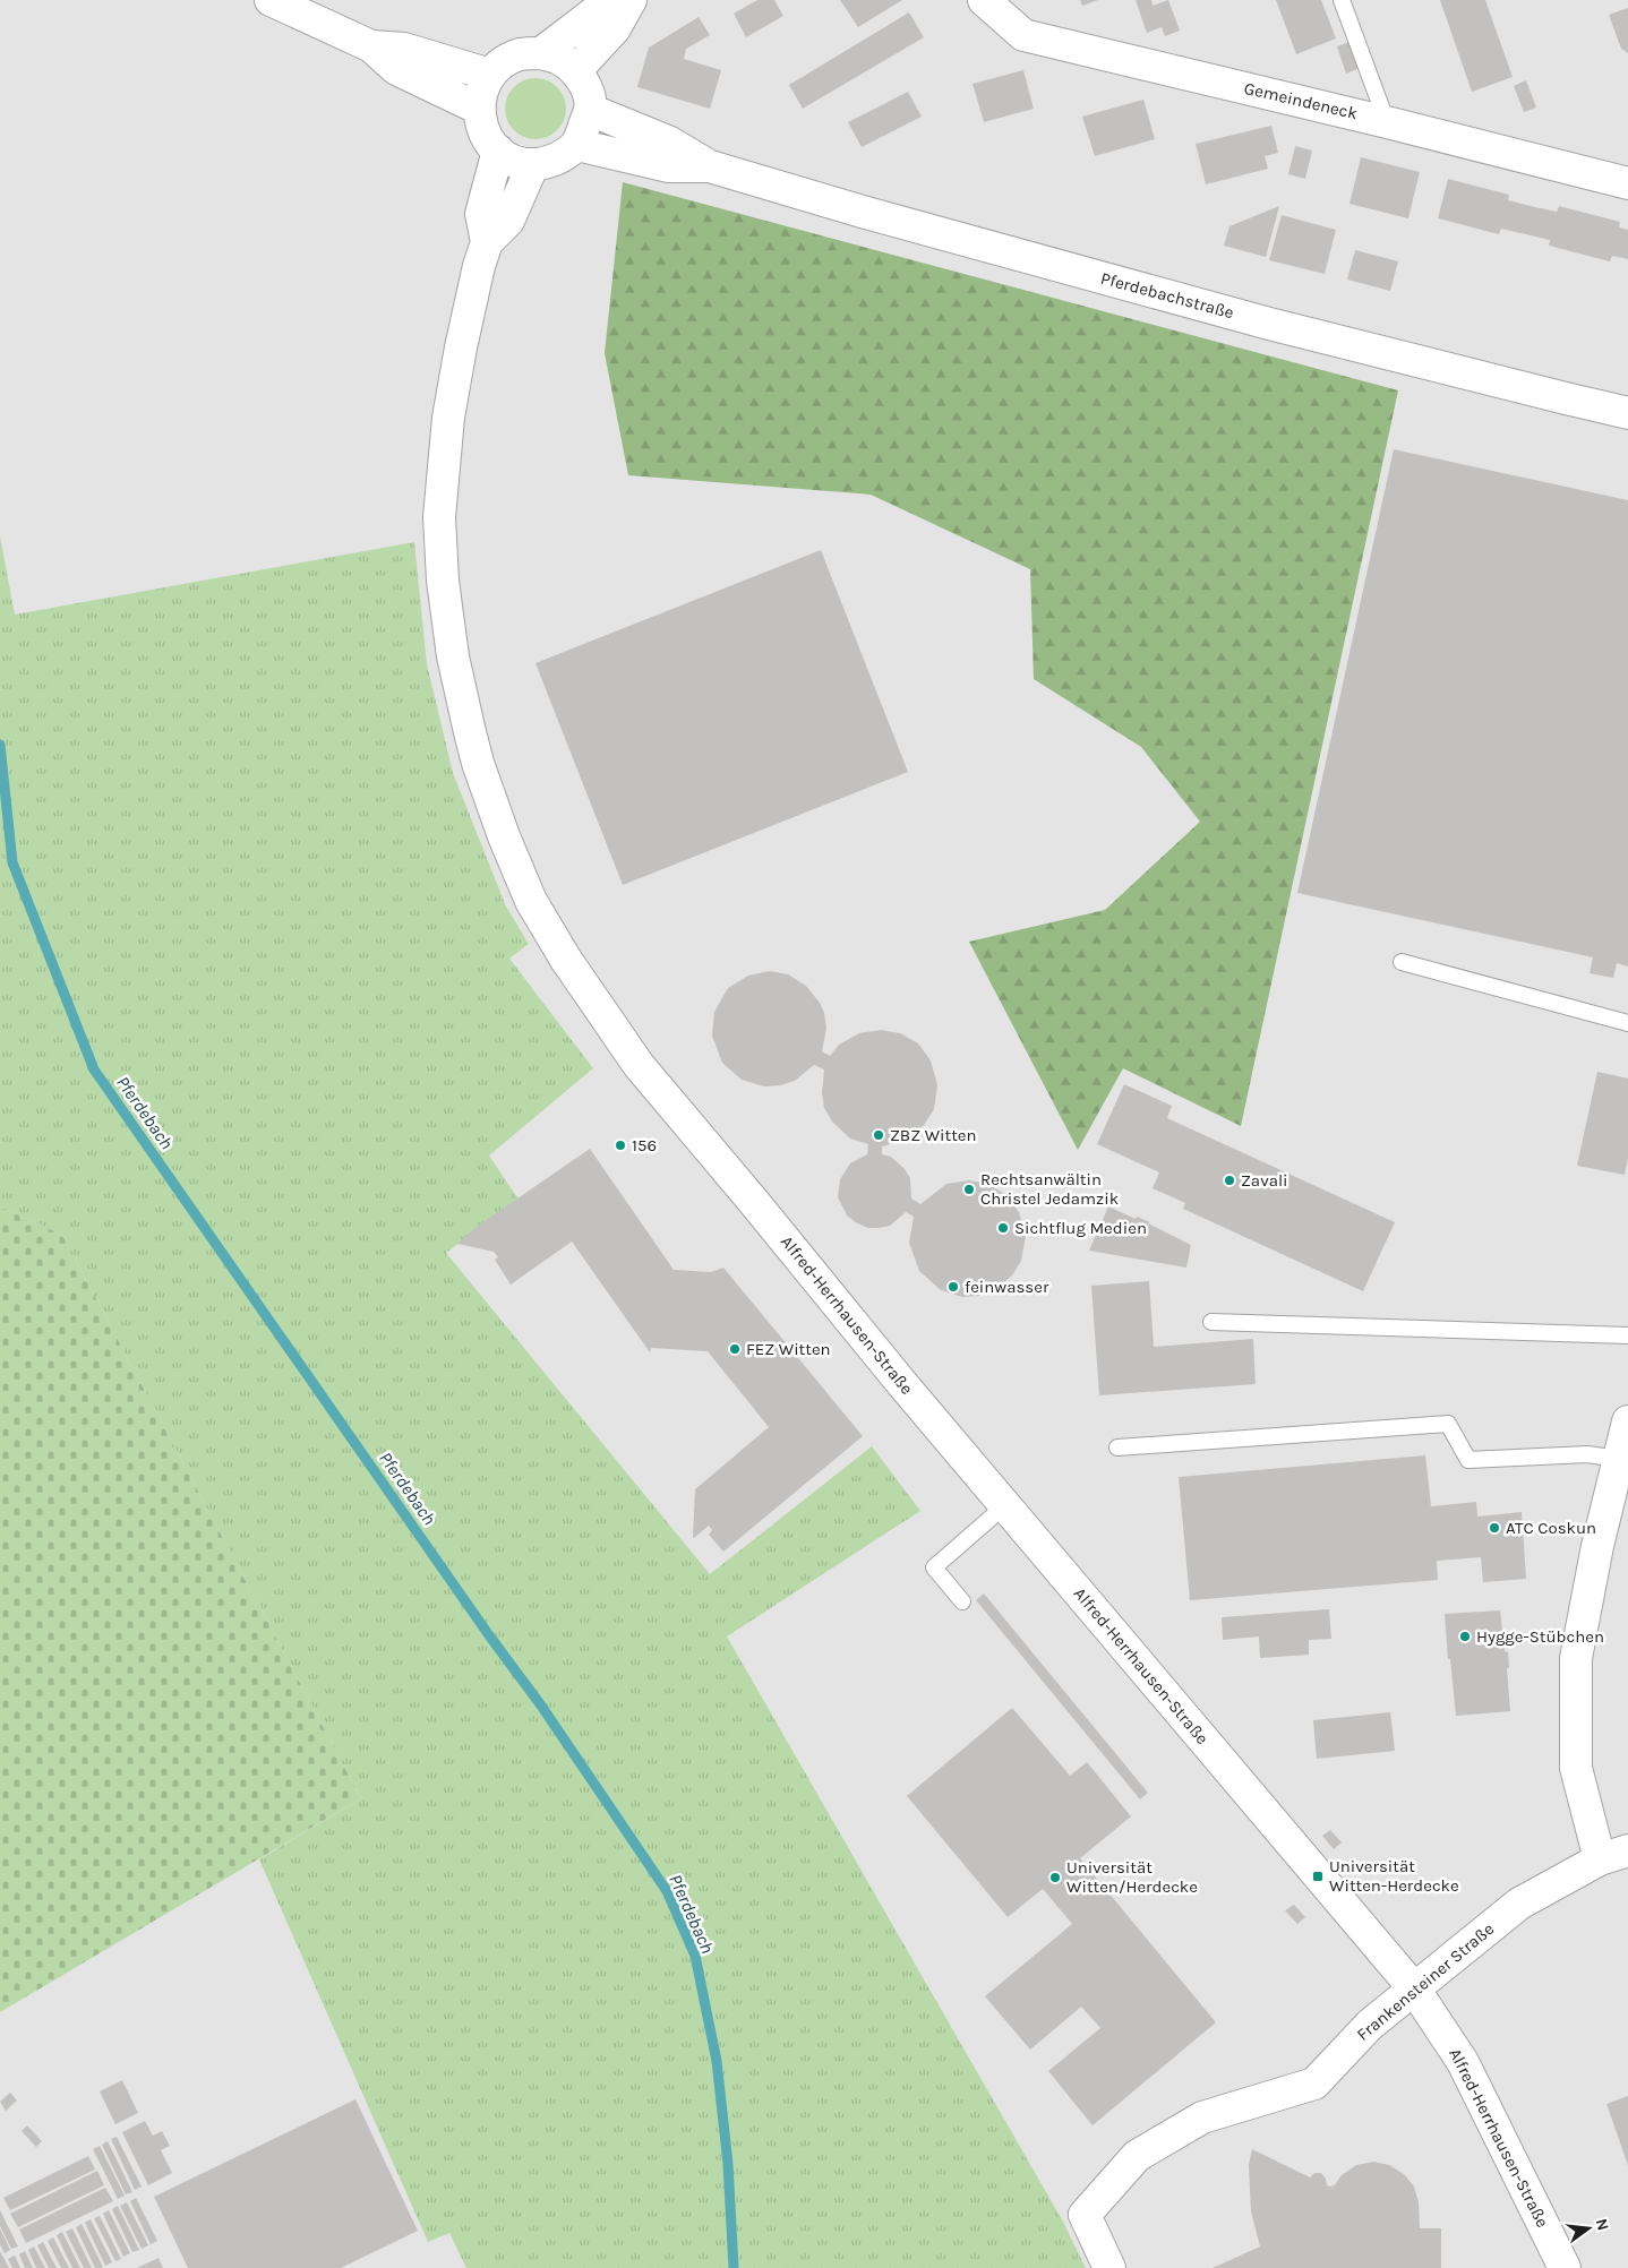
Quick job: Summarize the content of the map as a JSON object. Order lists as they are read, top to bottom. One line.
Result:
{"streets":{"street":["Gemeindeneck","Pferdebachstraße","Alfred-Herrhausen-Straße","Frankensteiner Straße"]},"crossings":[["Pferdebachstraße","Alfred-Herrhausen-Straße"],["Alfred-Herrhausen-Straße","Frankensteiner Straße"]],"water":["Pferdebach"],"places":{"other":["ZBZ Witten","156","Zavali","Rechtsanwältin Christel Jedamzik","Sichtflug Medien","feinwasser","FEZ Witten","ATC Coskun","Hygge-Stübchen","Universität Witten/Herdecke"],"transit":["Universität Witten-Herdecke"]},"north":"right"}
